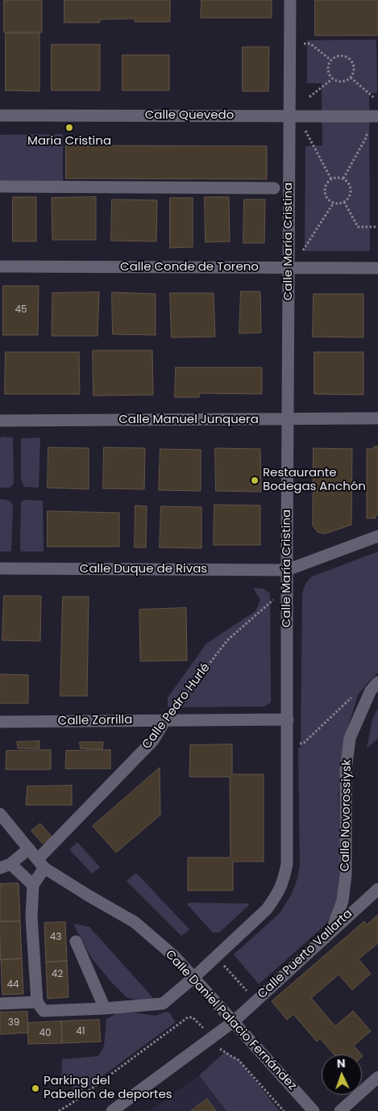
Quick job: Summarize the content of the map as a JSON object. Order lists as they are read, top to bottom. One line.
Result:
{"streets":{"street":["Calle Quevedo","Calle María Cristina","Calle Conde de Toreno","Calle Manuel Junquera","Calle Duque de Rivas","Calle Pedro Hurlé","Calle Zorrilla","Calle Novorossiysk","Calle Puerto Vallarta","Calle Daniel Palacio Fernández"]},"crossings":[["Calle Quevedo","Calle María Cristina"],["Calle María Cristina","Calle Conde de Toreno"],["Calle María Cristina","Calle Manuel Junquera"],["Calle María Cristina","Calle Duque de Rivas"],["Calle María Cristina","Calle Pedro Hurlé"],["Calle María Cristina","Calle Zorrilla"],["Calle María Cristina","Calle Daniel Palacio Fernández"],["Calle Pedro Hurlé","Calle Zorrilla"],["Calle Pedro Hurlé","Calle Daniel Palacio Fernández"],["Calle Novorossiysk","Calle Puerto Vallarta"],["Calle Puerto Vallarta","Calle Daniel Palacio Fernández"]],"places":["Maria Cristina","Restaurante Bodegas Anchón","Parking del Pabellon de deportes"],"house_numbers":["45","43","42","44","39","41","40"],"north":"top"}
